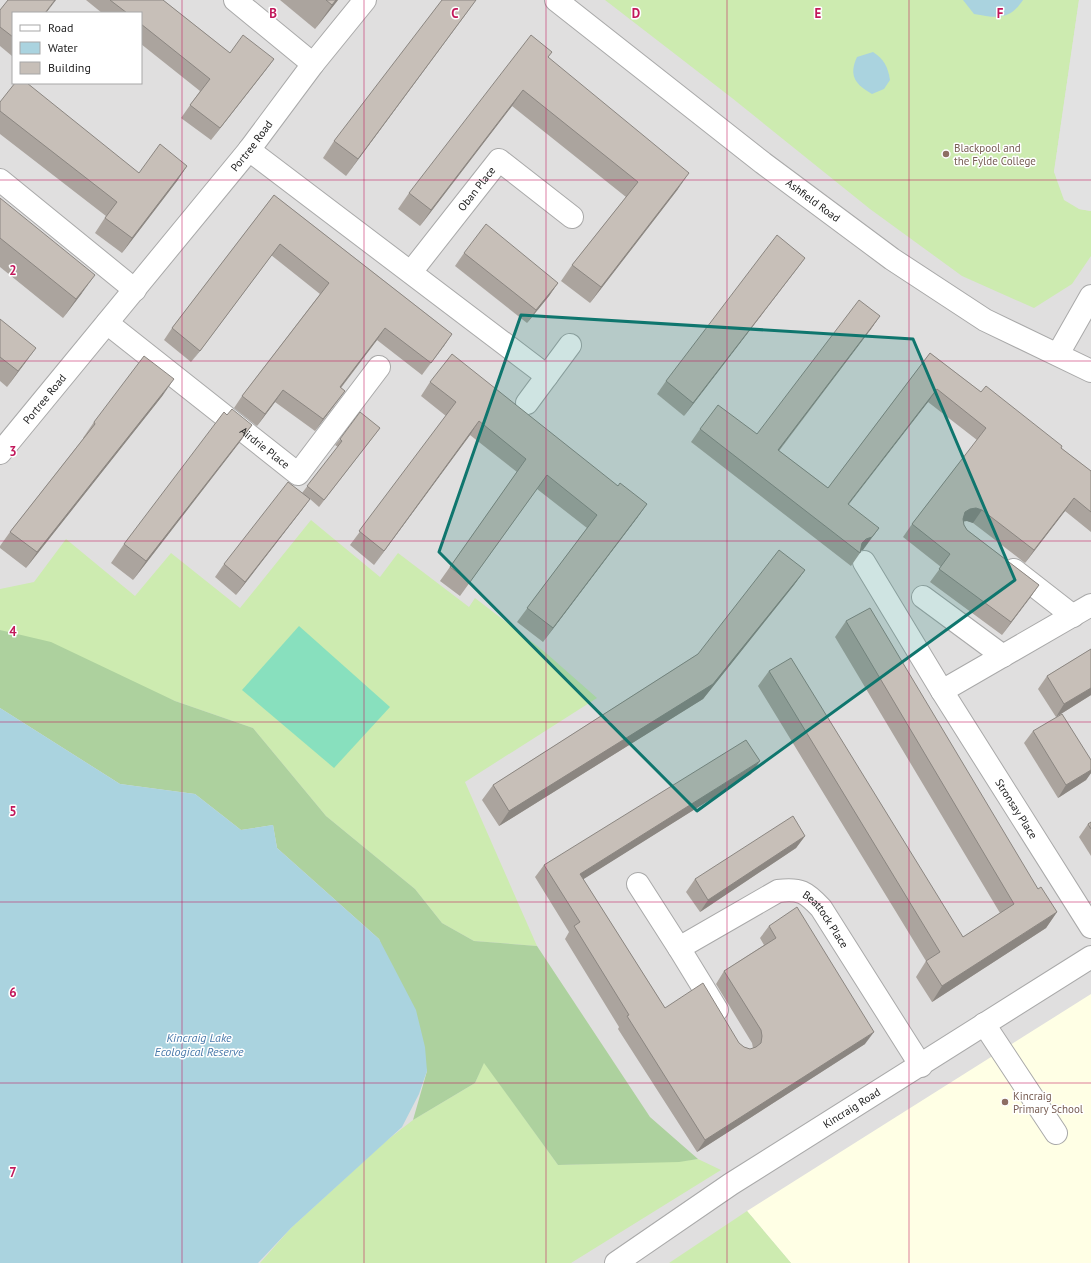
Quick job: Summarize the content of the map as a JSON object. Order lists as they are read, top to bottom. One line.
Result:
{"streets":{"street":["Portree Road","Oban Place","Ashfield Road","Airdrie Place","Stronsay Place","Beattock Place","Kincraig Road"]},"crossings":[["Portree Road","Airdrie Place"],["Beattock Place","Kincraig Road"]],"water":["Kincraig Lake Ecological Reserve"],"places":["Blackpool and the Fylde College","Kincraig Primary School"],"legend":["Road","Water","Building"],"grid":{"columns":["B","C","D","E","F"],"rows":["2","3","4","5","6","7"]}}
